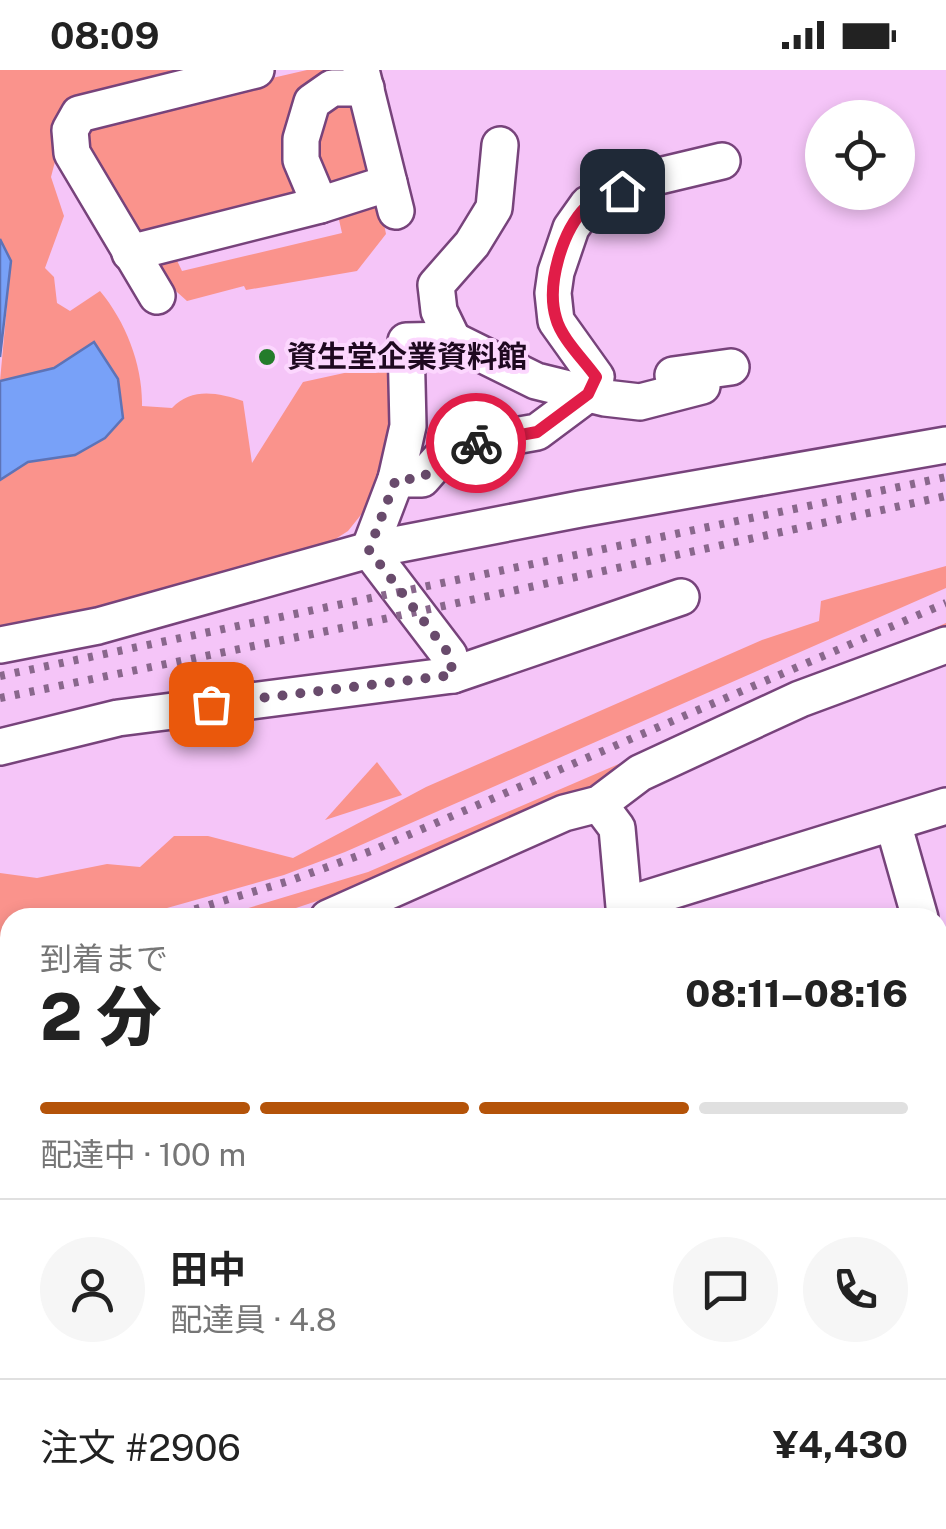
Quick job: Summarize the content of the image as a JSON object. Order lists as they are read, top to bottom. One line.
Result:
{"places":["資生堂企業資料館"],"page":{"status":"08:09","heading":["2 分","到着まで","08:11–08:16"],"panel":["田中","配達員 · 4.8","注文 #2906","¥4,430"],"bar":"配達中 · 100 m"}}
